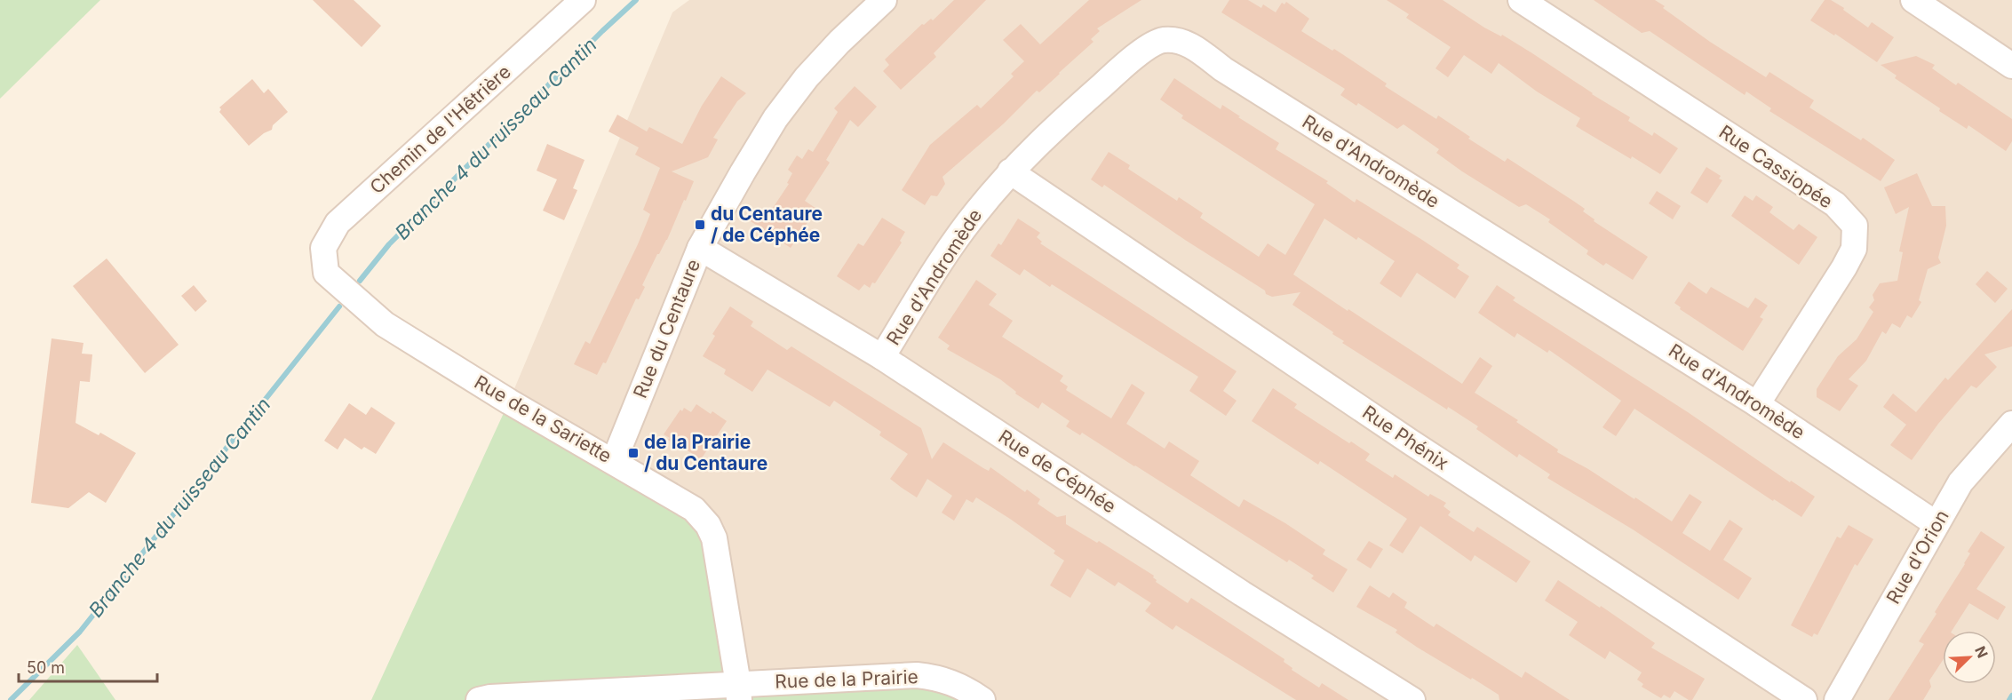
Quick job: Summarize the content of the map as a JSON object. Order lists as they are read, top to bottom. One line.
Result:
{"streets":{"street":["Chemin de l'Hêtrière","Rue d'Andromède","Rue Cassiopée","Rue du Centaure","Rue de la Sariette","Rue Phénix","Rue de Céphée","Rue d'Orion","Rue de la Prairie"]},"crossings":[["Chemin de l'Hêtrière","Rue de la Sariette"],["Rue d'Andromède","Rue Cassiopée"],["Rue d'Andromède","Rue Phénix"],["Rue d'Andromède","Rue de Céphée"],["Rue d'Andromède","Rue d'Orion"],["Rue du Centaure","Rue de la Sariette"],["Rue du Centaure","Rue de Céphée"],["Rue de la Sariette","Rue de la Prairie"]],"water":["Branche 4 du ruisseau Cantin"],"places":{"transit":["du Centaure / de Céphée","de la Prairie / du Centaure"]},"scale_bar":"50 m","north":"top right"}
